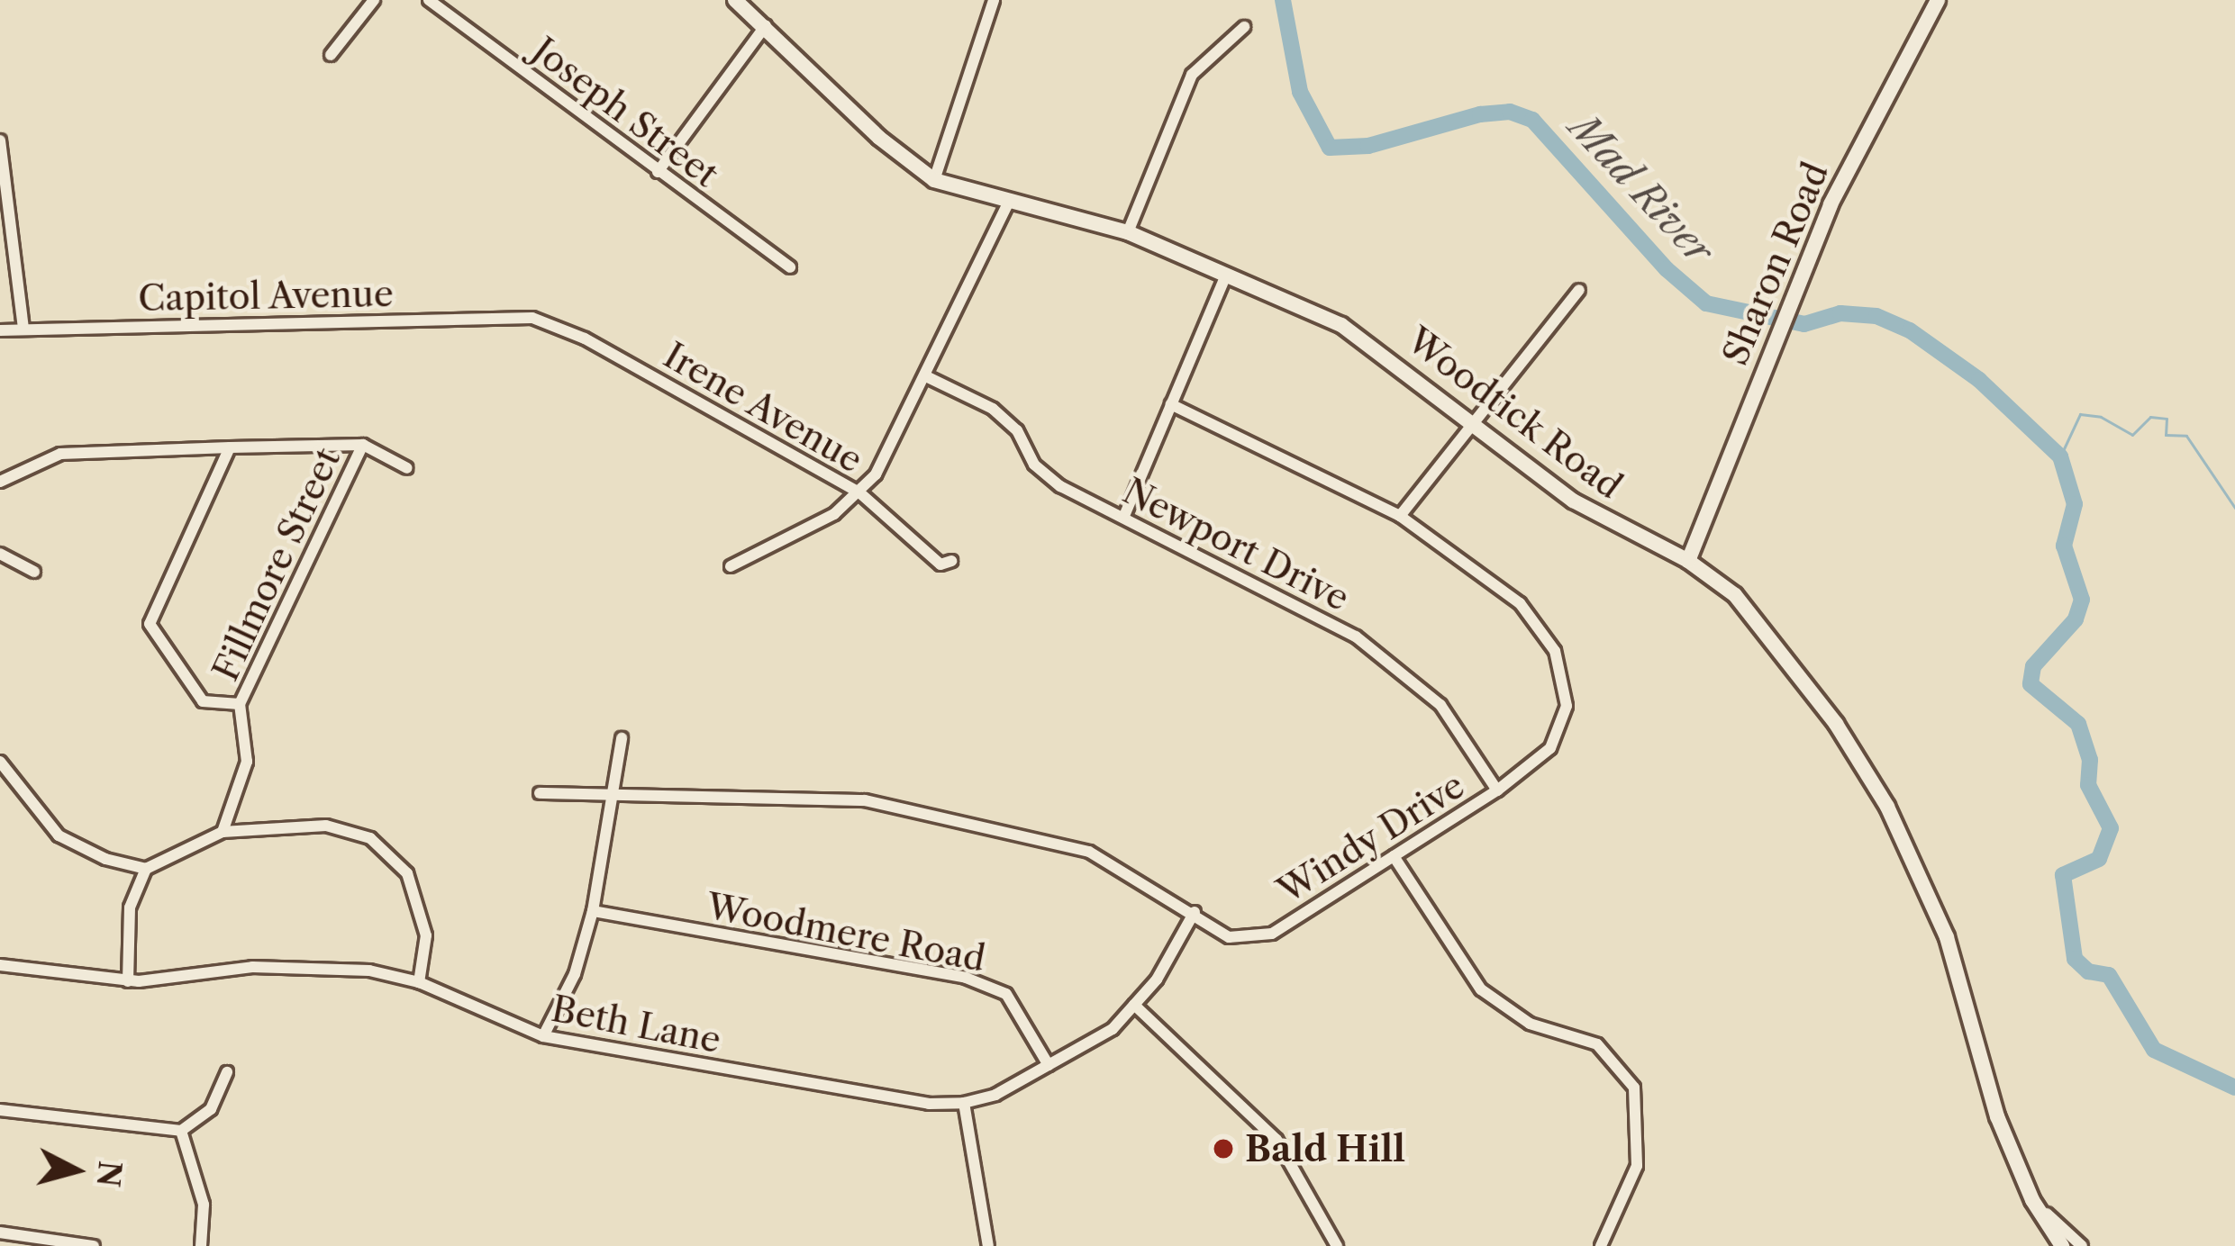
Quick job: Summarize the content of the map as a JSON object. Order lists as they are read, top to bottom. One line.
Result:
{"streets":{"main road":["Sharon Road","Woodtick Road"],"street":["Joseph Street","Capitol Avenue","Irene Avenue","Newport Drive","Fillmore Street","Windy Drive","Woodmere Road","Beth Lane"]},"crossings":[["Sharon Road","Woodtick Road"],["Capitol Avenue","Irene Avenue"],["Newport Drive","Windy Drive"],["Windy Drive","Beth Lane"],["Woodmere Road","Beth Lane"]],"water":["Mad River"],"places":["Bald Hill"],"north":"right"}
